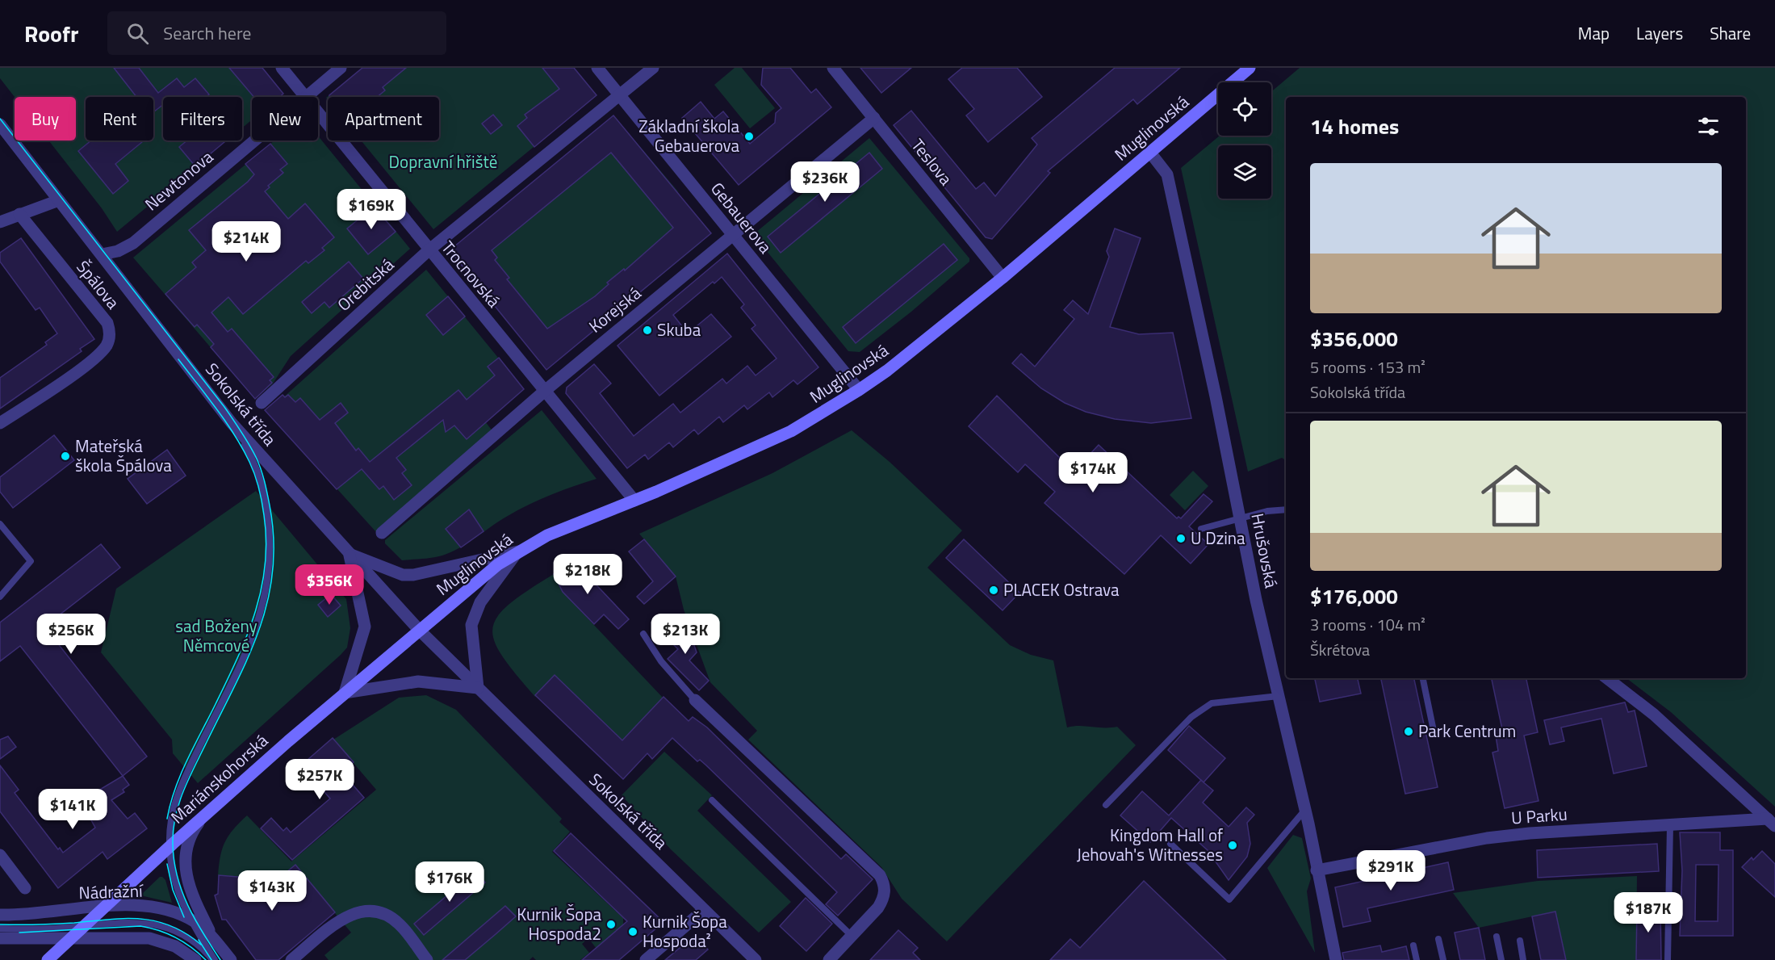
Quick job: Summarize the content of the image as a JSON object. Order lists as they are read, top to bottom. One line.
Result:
{"streets":{"main road":["Muglinovská","Mariánskohorská"],"street":["Teslova","Newtonova","Gebauerova","Trocnovská","Špálova","Orebitská","Korejská","Sokolská třída","Hrušovská","U Parku","Nádražní"]},"crossings":[["Muglinovská","Teslova"],["Muglinovská","Gebauerova"],["Muglinovská","Trocnovská"],["Muglinovská","Sokolská třída"],["Muglinovská","Hrušovská"],["Muglinovská","Mariánskohorská"],["Teslova","Korejská"],["Newtonova","Trocnovská"],["Newtonova","Sokolská třída"],["Gebauerova","Orebitská"],["Gebauerova","Korejská"],["Trocnovská","Orebitská"],["Trocnovská","Korejská"],["Sokolská třída","Mariánskohorská"],["Hrušovská","U Parku"],["Mariánskohorská","Nádražní"]],"parks":["Dopravní hřiště","sad Boženy Němcové"],"places":["Základní škola Gebauerova","Skuba","Mateřská škola Špálova","U Dzina","PLACEK Ostrava","Park Centrum","Kingdom Hall of Jehovah's Witnesses","Kurnik Šopa Hospoda2","Kurnik Šopa Hospoda²"],"page":{"header":"Roofr","search":"Search here","nav":["Map","Layers","Share"],"chip":["Buy","Rent","Filters","New","Apartment"],"heading":"14 homes","list":[{"name":"$356,000","note":"5 rooms · 153 m² · Sokolská třída"},{"name":"$176,000","note":"3 rooms · 104 m² · Škrétova"}],"price":["$236K","$169K","$214K","$174K","$218K","$356K","$256K","$213K","$257K","$141K","$291K","$176K","$143K","$187K"]}}
